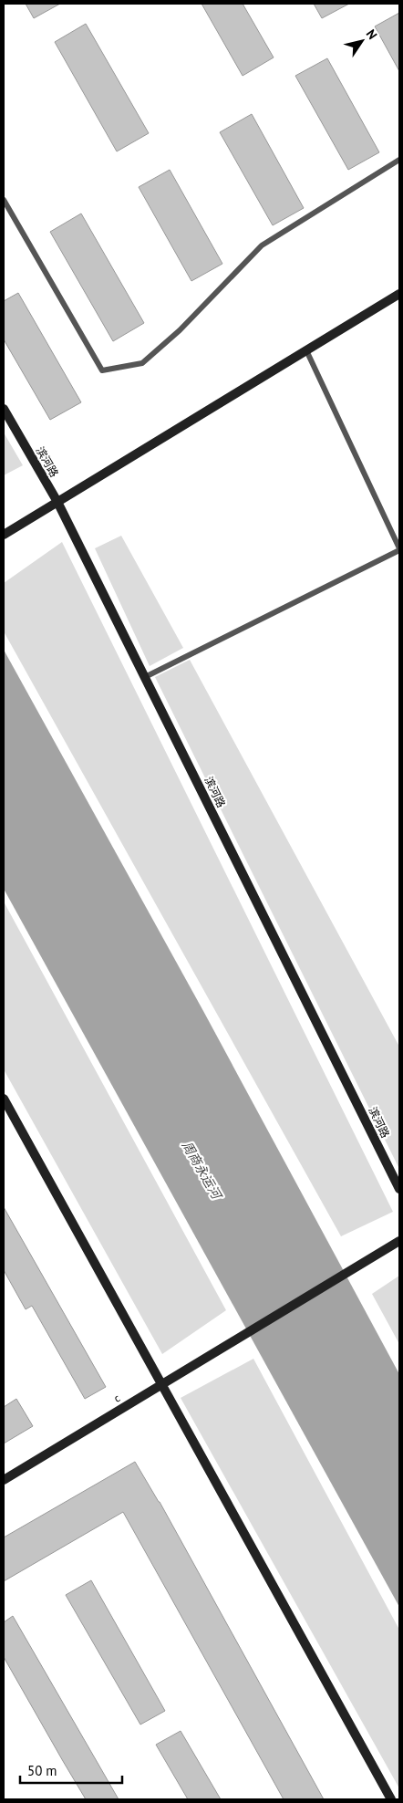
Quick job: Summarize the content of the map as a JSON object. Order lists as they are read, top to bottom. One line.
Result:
{"streets":{"street":["滨河路","c"]},"water":["周商永运河"],"scale_bar":"50 m","north":"top right"}
